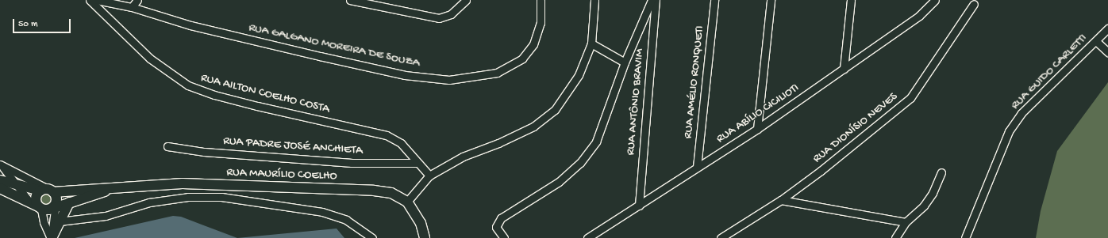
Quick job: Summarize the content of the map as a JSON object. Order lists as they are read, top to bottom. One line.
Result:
{"streets":{"main road":["RUA MAURÍLIO COELHO"],"street":["RUA GALGANO MOREIRA DE SOUZA","RUA GUIDO CARLETTI","RUA AMÉLIO RONQUETI","RUA AILTON COELHO COSTA","RUA ANTÔNIO BRAVIM","RUA ABÍLIO CICILIOTI","RUA DIONÍSIO NEVES","RUA PADRE JOSÉ ANCHIETA"]},"crossings":[["RUA AMÉLIO RONQUETI","RUA ABÍLIO CICILIOTI"],["RUA AILTON COELHO COSTA","RUA PADRE JOSÉ ANCHIETA"],["RUA ANTÔNIO BRAVIM","RUA ABÍLIO CICILIOTI"]],"scale_bar":"50 m"}
